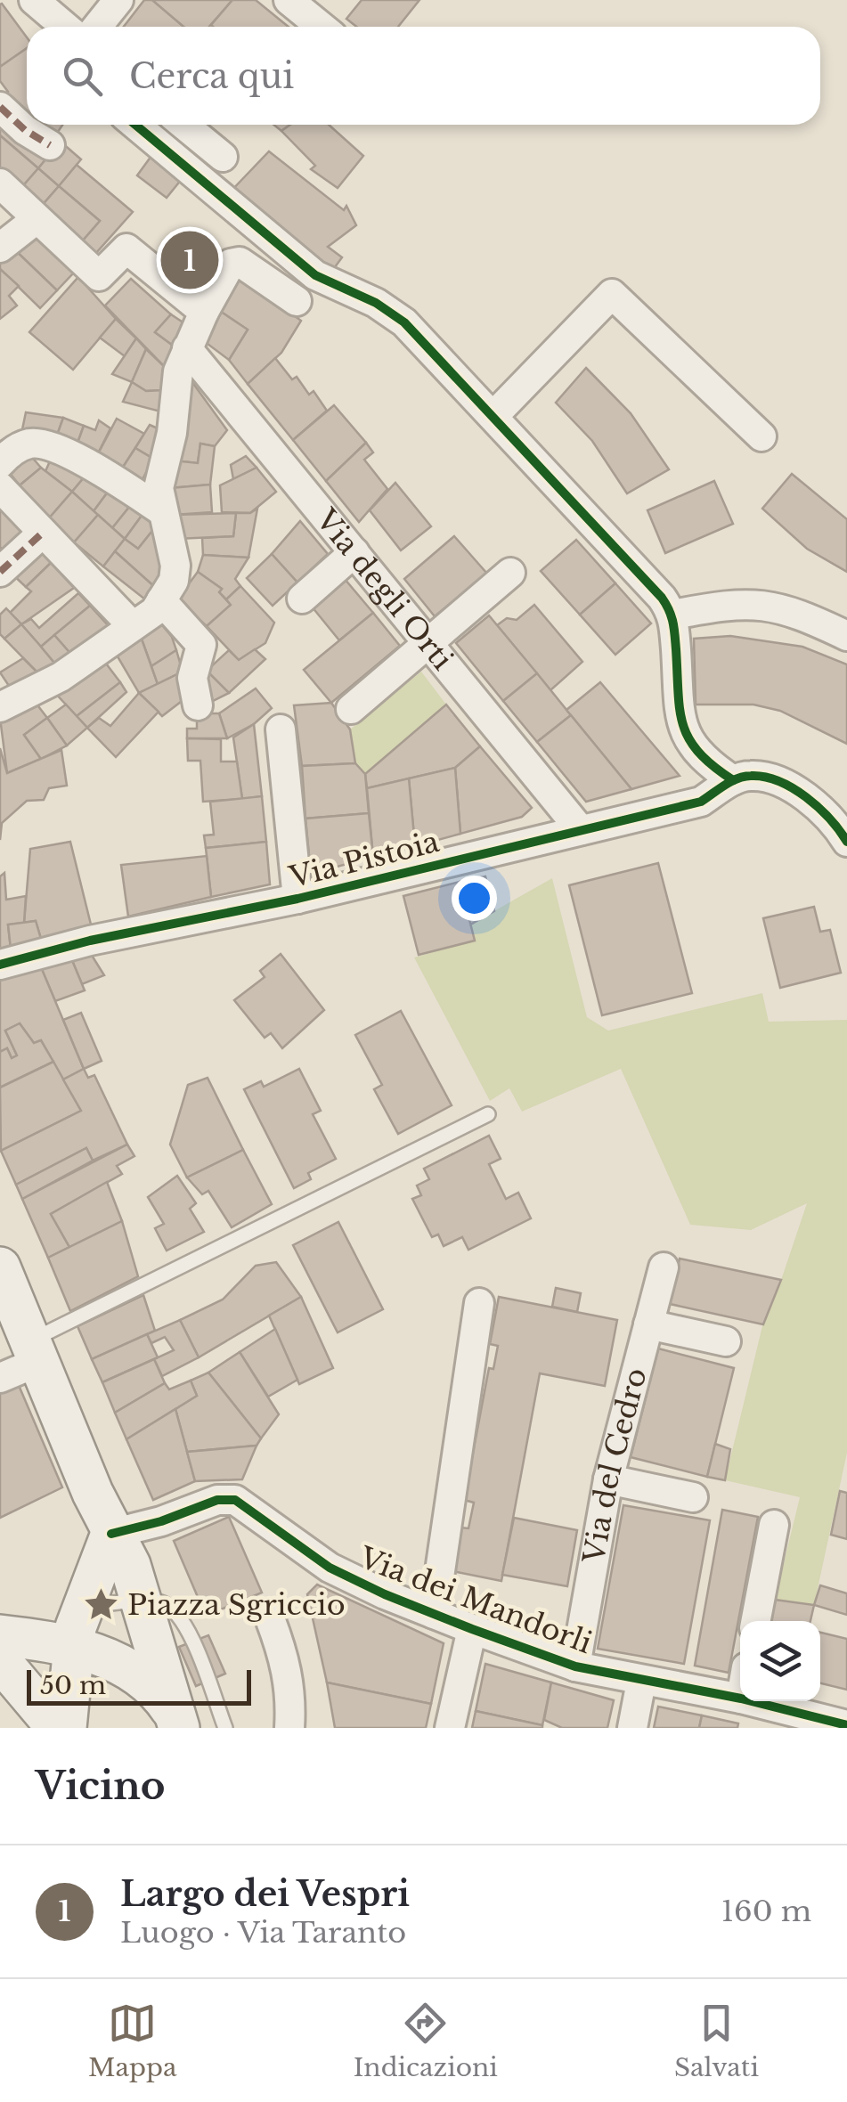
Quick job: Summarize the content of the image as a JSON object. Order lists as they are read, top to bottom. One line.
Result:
{"streets":{"street":["Via degli Orti","Via Pistoia","Via del Cedro","Via dei Mandorli"]},"crossings":[["Via degli Orti","Via Pistoia"],["Via del Cedro","Via dei Mandorli"]],"places":{"place":["Piazza Sgriccio"]},"scale_bar":"50 m","page":{"search":"Cerca qui","pins":"1","scale":"50 m","heading":"Vicino","list":[{"mark":"1","name":"Largo dei Vespri","note":"Luogo · Via Taranto","value":"160 m"}],"nav":["Mappa","Indicazioni","Salvati"]}}
